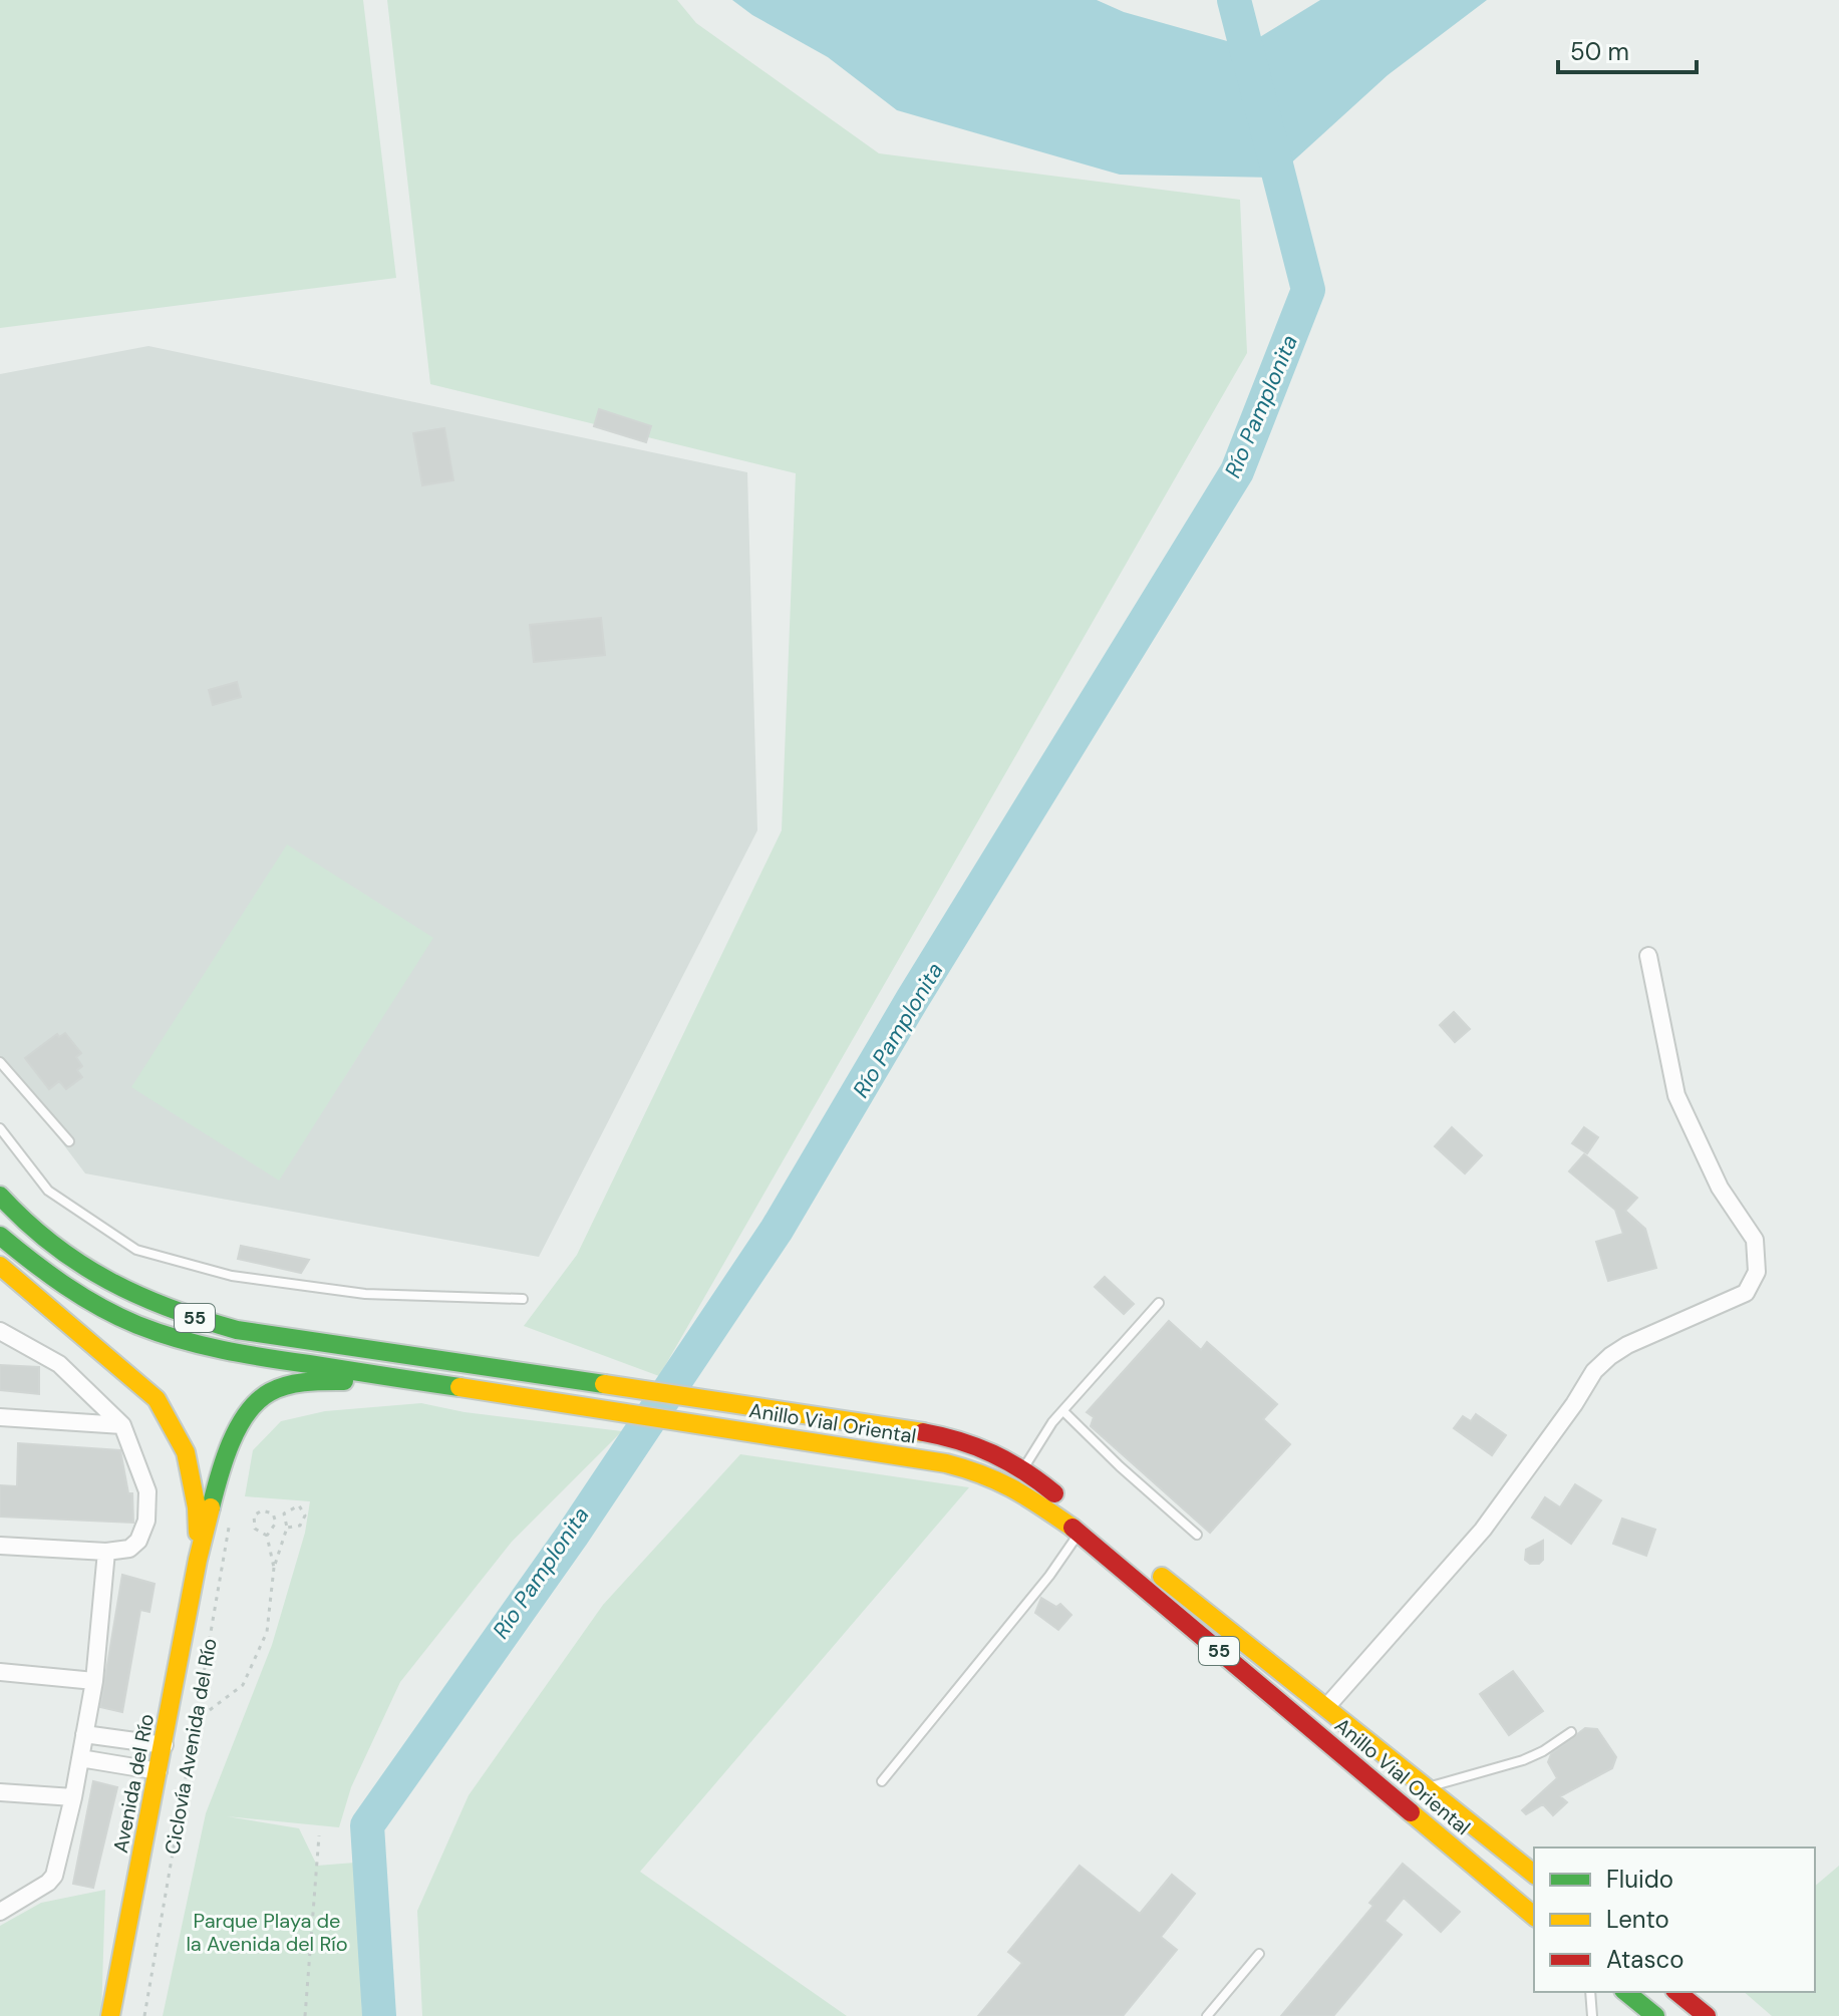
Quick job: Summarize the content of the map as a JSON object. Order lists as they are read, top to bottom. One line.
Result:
{"streets":{"main road":["55","Anillo Vial Oriental","Avenida del Río"],"path":["Ciclovía Avenida del Río"]},"crossings":[["Anillo Vial Oriental","Avenida del Río"]],"water":["Río Pamplonita"],"parks":["Parque Playa de la Avenida del Río"],"legend":["Fluido","Lento","Atasco"],"scale_bar":"50 m"}
